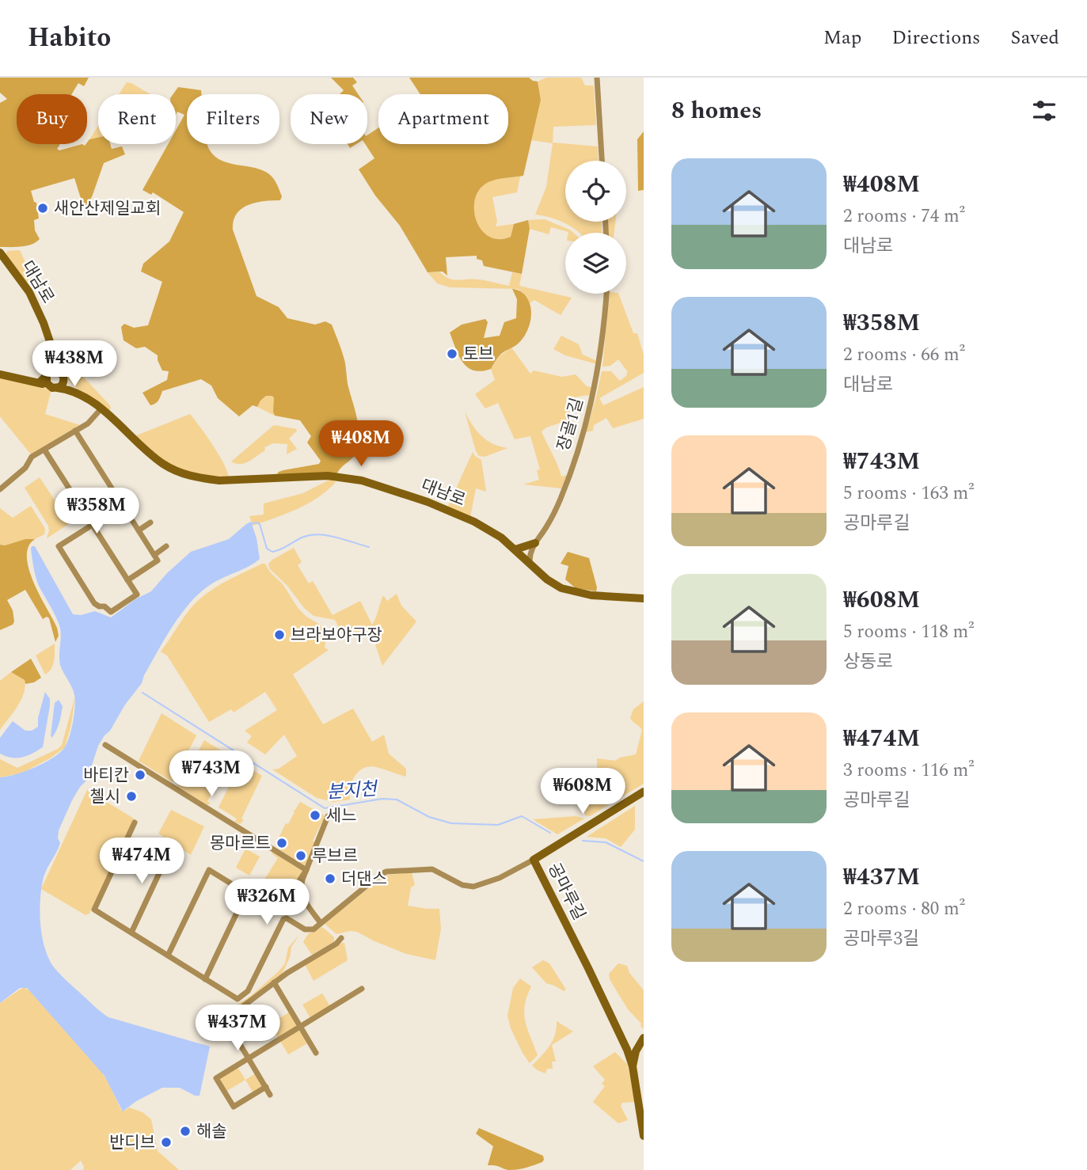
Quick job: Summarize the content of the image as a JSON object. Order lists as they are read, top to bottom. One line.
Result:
{"streets":{"street":["대남로","장골1길","공마루길"]},"crossings":[["대남로","장골1길"]],"water":["분지천"],"places":["새안산제일교회","토브","브라보야구장","바티칸","첼시","세느","몽마르트","루브르","더댄스","해솔","반디브"],"page":{"header":"Habito","nav":["Map","Directions","Saved"],"heading":"8 homes","chip":["Buy","Rent","Filters","New","Apartment"],"list":[{"name":"₩408M","note":"2 rooms · 74 m² · 대남로"},{"name":"₩358M","note":"2 rooms · 66 m² · 대남로"},{"name":"₩743M","note":"5 rooms · 163 m² · 공마루길"},{"name":"₩608M","note":"5 rooms · 118 m² · 상동로"},{"name":"₩474M","note":"3 rooms · 116 m² · 공마루길"},{"name":"₩437M","note":"2 rooms · 80 m² · 공마루3길"}],"price":["₩438M","₩408M","₩358M","₩743M","₩608M","₩474M","₩326M","₩437M"]}}
